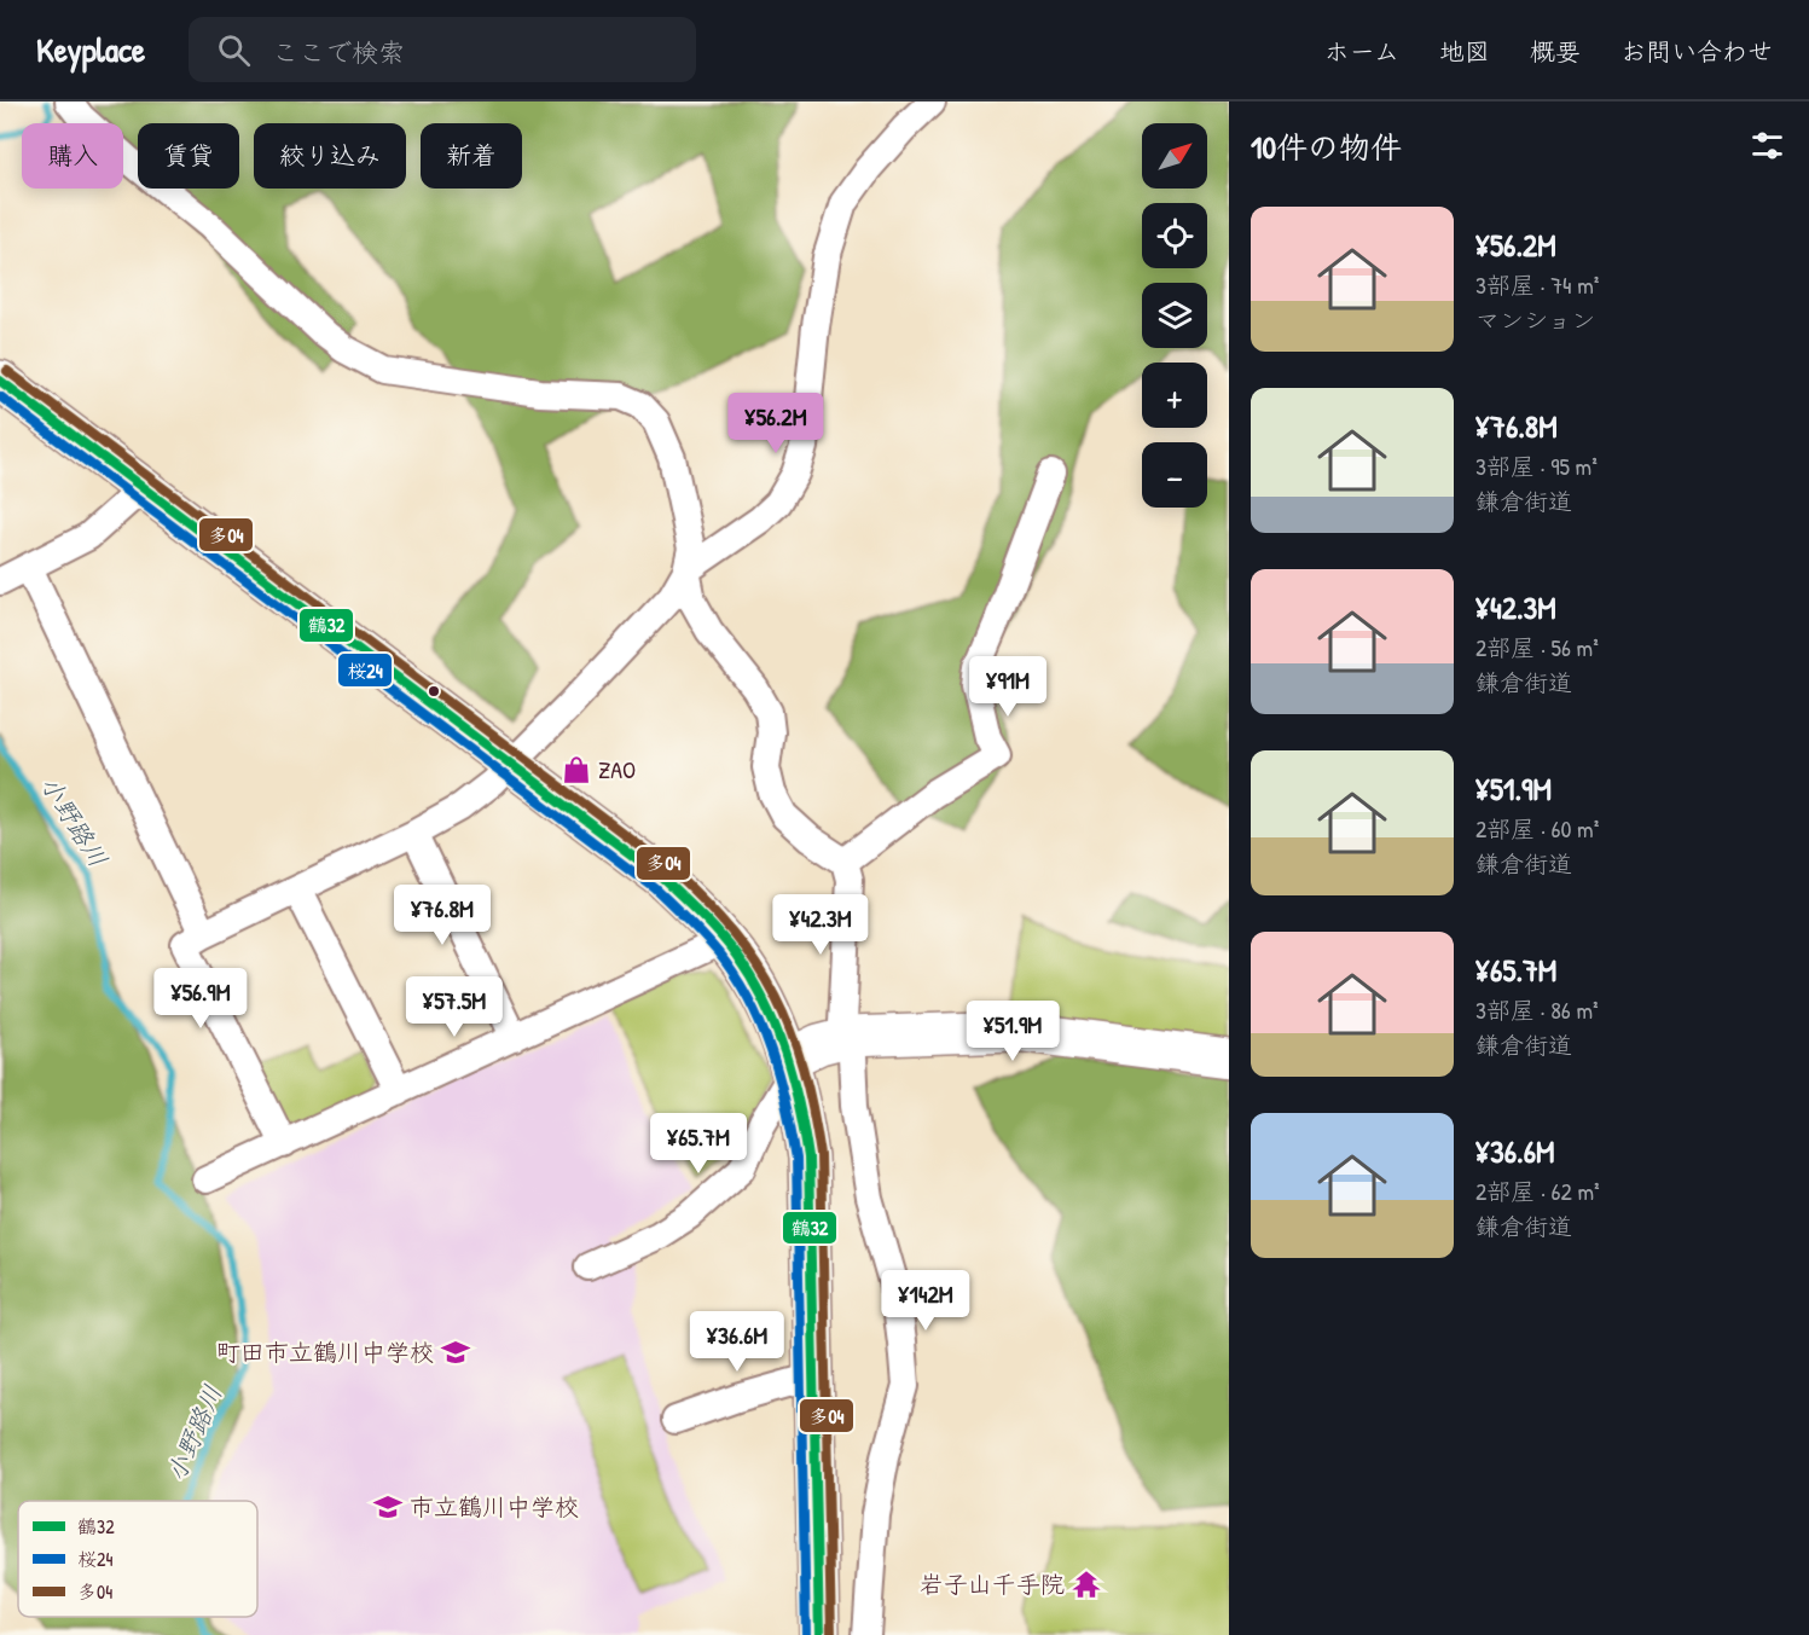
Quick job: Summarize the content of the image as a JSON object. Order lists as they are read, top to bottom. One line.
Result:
{"water":["小野路川"],"places":{"shop":["ZAO"],"school or university":["町田市立鶴川中学校","市立鶴川中学校"],"temple":["岩子山千手院"]},"lines":["transit line 多04","transit line 鶴32","transit line 桜24"],"legend":["鶴32","桜24","多04"],"north":"top right","page":{"header":"Keyplace","search":"ここで検索","nav":["ホーム","地図","概要","お問い合わせ"],"heading":"10件の物件","map_buttons":["+","−"],"chip":["購入","賃貸","絞り込み","新着"],"list":[{"name":"¥56.2M","note":"3部屋 · 74 m² · マンション"},{"name":"¥76.8M","note":"3部屋 · 95 m² · 鎌倉街道"},{"name":"¥42.3M","note":"2部屋 · 56 m² · 鎌倉街道"},{"name":"¥51.9M","note":"2部屋 · 60 m² · 鎌倉街道"},{"name":"¥65.7M","note":"3部屋 · 86 m² · 鎌倉街道"},{"name":"¥36.6M","note":"2部屋 · 62 m² · 鎌倉街道"}],"price":["¥56.2M","¥91M","¥76.8M","¥42.3M","¥56.9M","¥57.5M","¥51.9M","¥65.7M","¥142M","¥36.6M"]}}
